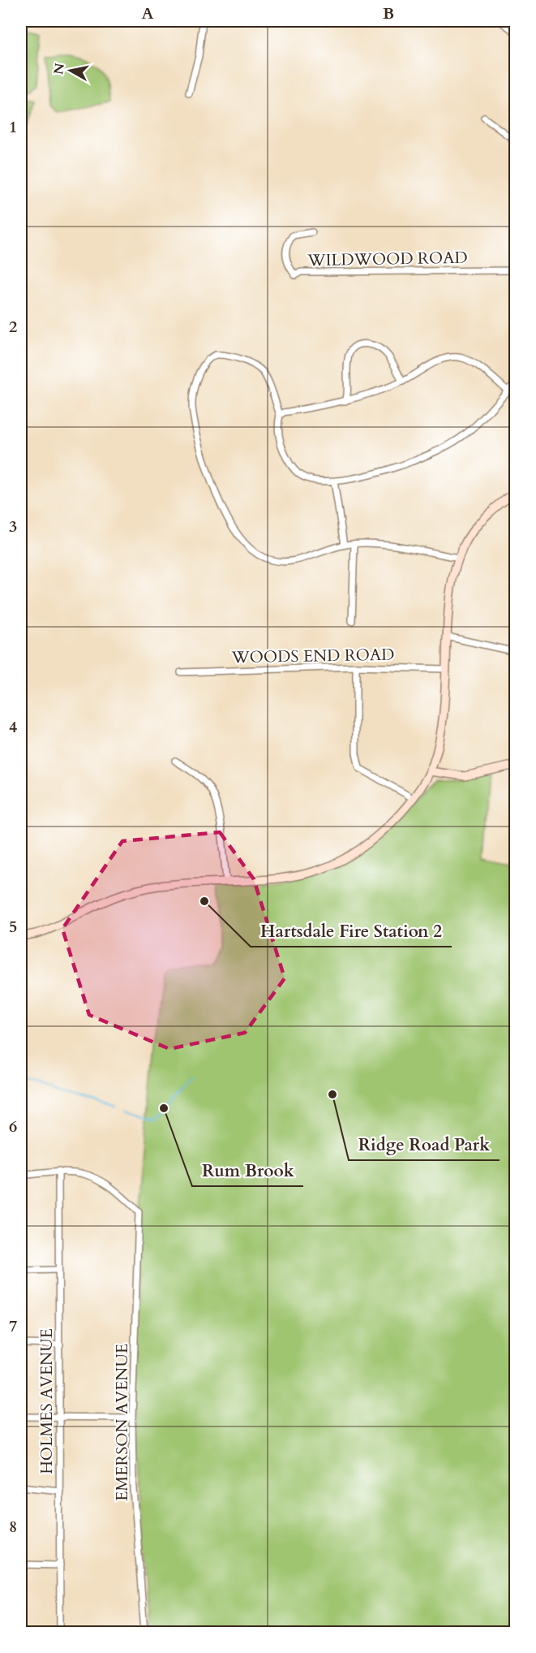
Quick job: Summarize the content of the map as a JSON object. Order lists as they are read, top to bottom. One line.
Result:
{"streets":{"street":["WILDWOOD ROAD","WOODS END ROAD","HOLMES AVENUE","EMERSON AVENUE"]},"crossings":[["HOLMES AVENUE","EMERSON AVENUE"]],"places":["Hartsdale Fire Station 2","Ridge Road Park","Rum Brook"],"north":"left","grid":{"columns":["A","B"],"rows":["1","2","3","4","5","6","7","8"]}}
